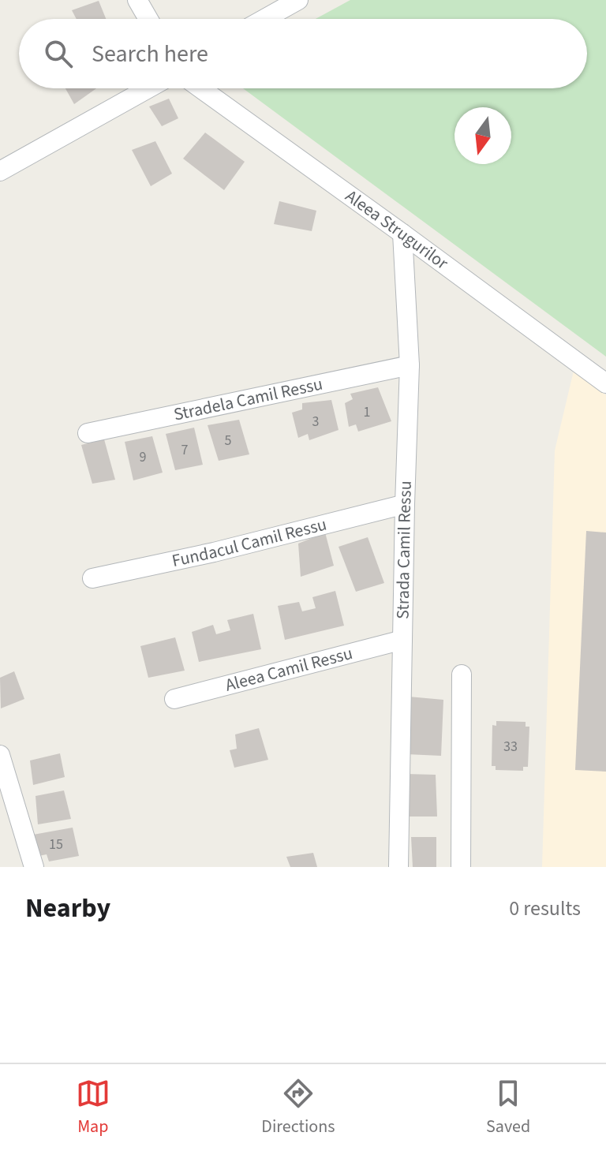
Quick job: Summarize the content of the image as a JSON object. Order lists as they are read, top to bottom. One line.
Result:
{"streets":{"street":["Aleea Strugurilor","Stradela Camil Ressu","Fundacul Camil Ressu","Strada Camil Ressu","Aleea Camil Ressu"]},"crossings":[["Aleea Strugurilor","Strada Camil Ressu"],["Stradela Camil Ressu","Strada Camil Ressu"],["Fundacul Camil Ressu","Strada Camil Ressu"],["Strada Camil Ressu","Aleea Camil Ressu"]],"house_numbers":["1","3","5","7","9","33","15"],"north":"bottom","page":{"search":"Search here","heading":["Nearby","0 results"],"nav":["Map","Directions","Saved"]}}
